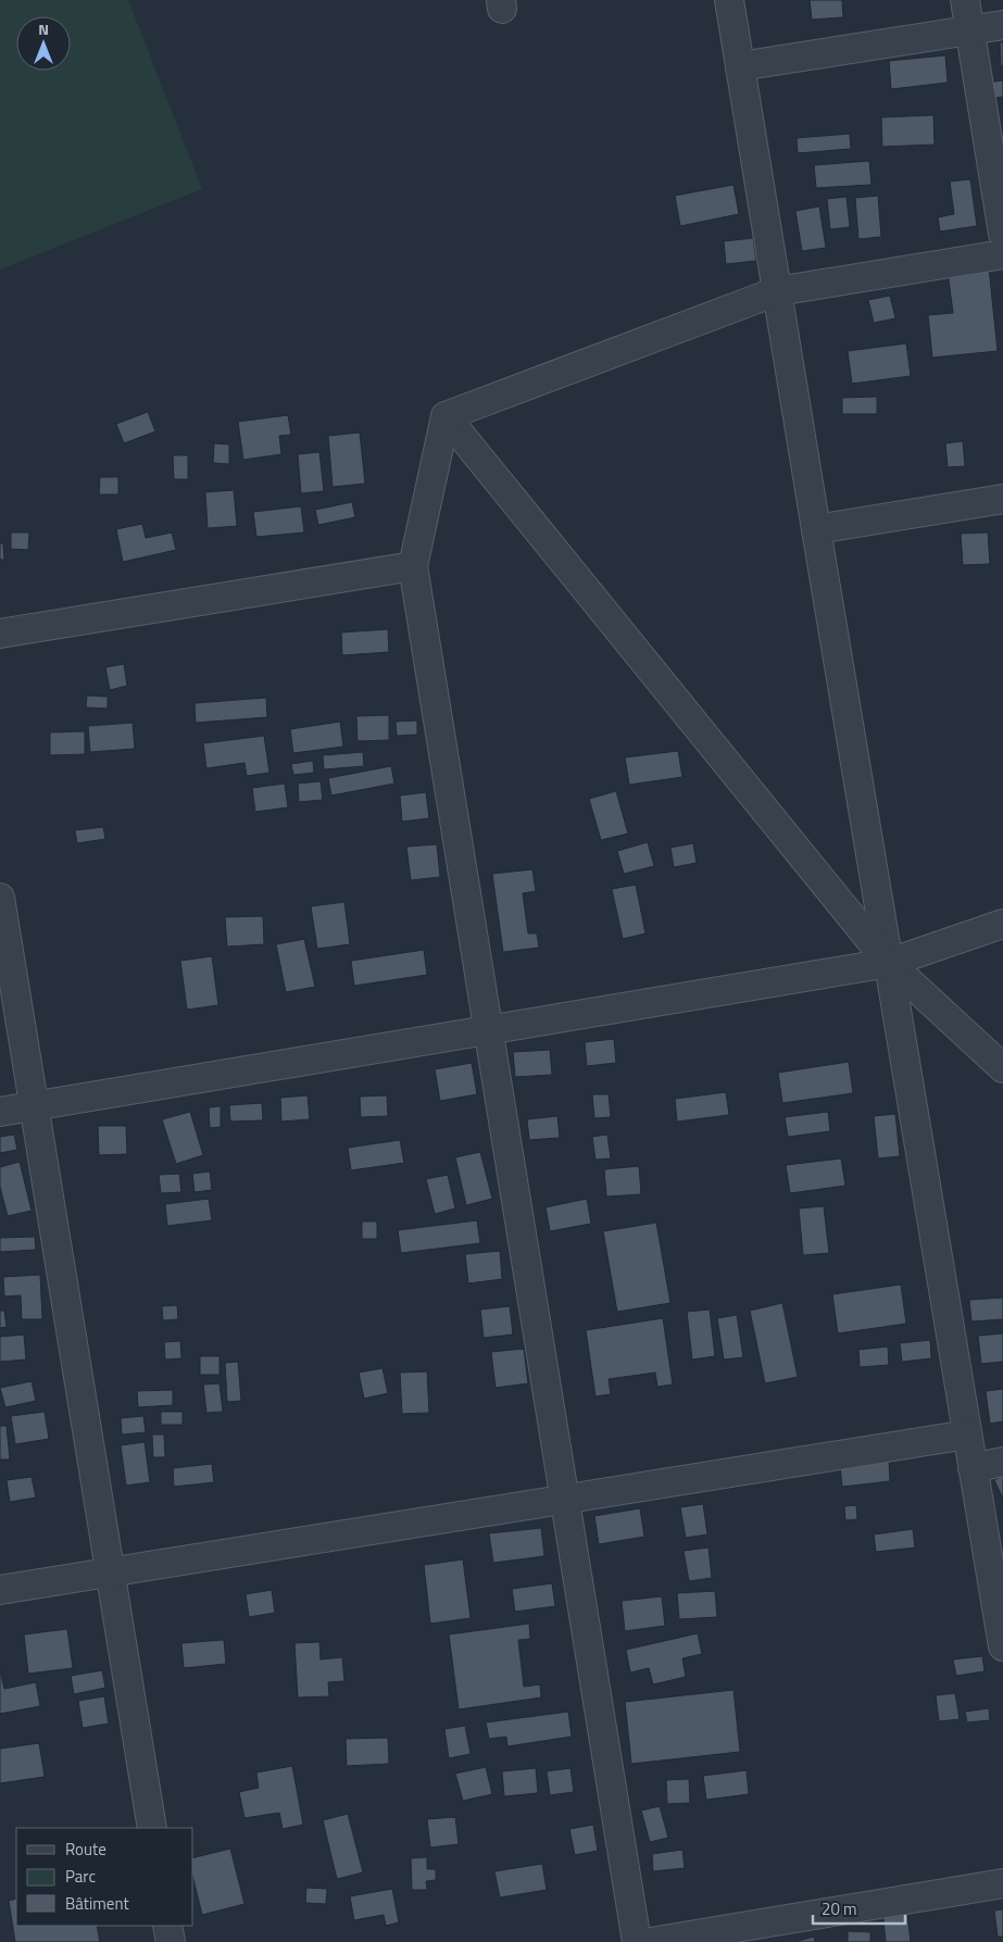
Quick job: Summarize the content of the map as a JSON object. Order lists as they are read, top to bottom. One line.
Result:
{"legend":["Route","Parc","Bâtiment"],"scale_bar":"20 m","north":"top"}
